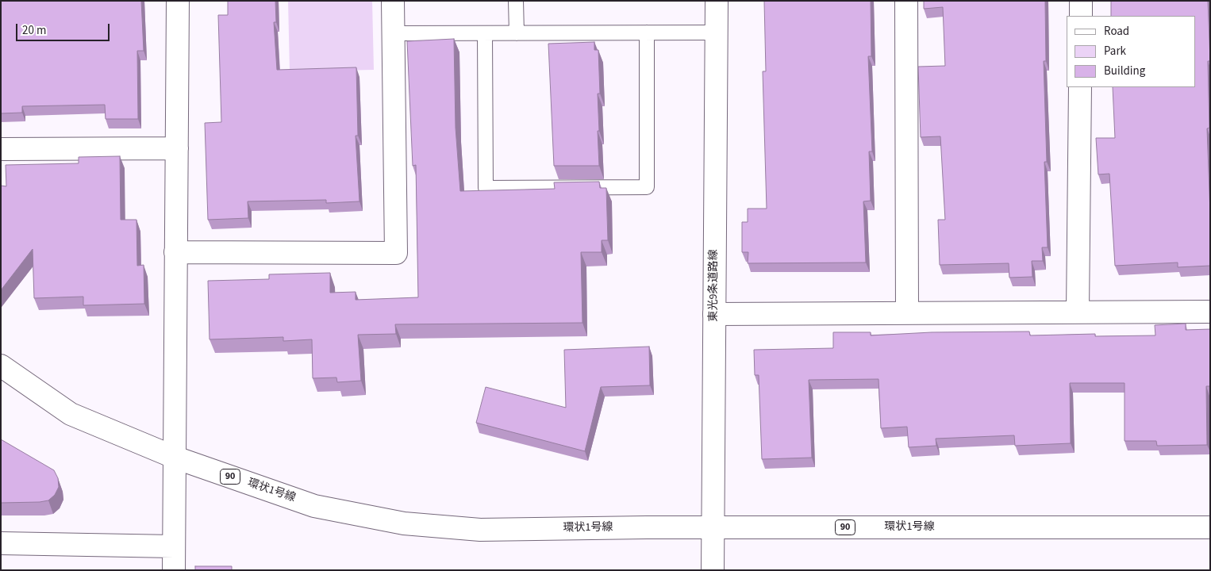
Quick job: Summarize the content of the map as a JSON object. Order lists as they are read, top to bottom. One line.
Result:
{"streets":{"street":["東光9条道路線","90","環状1号線"]},"crossings":[["東光9条道路線","環状1号線"]],"legend":["Road","Park","Building"],"scale_bar":"20 m"}
